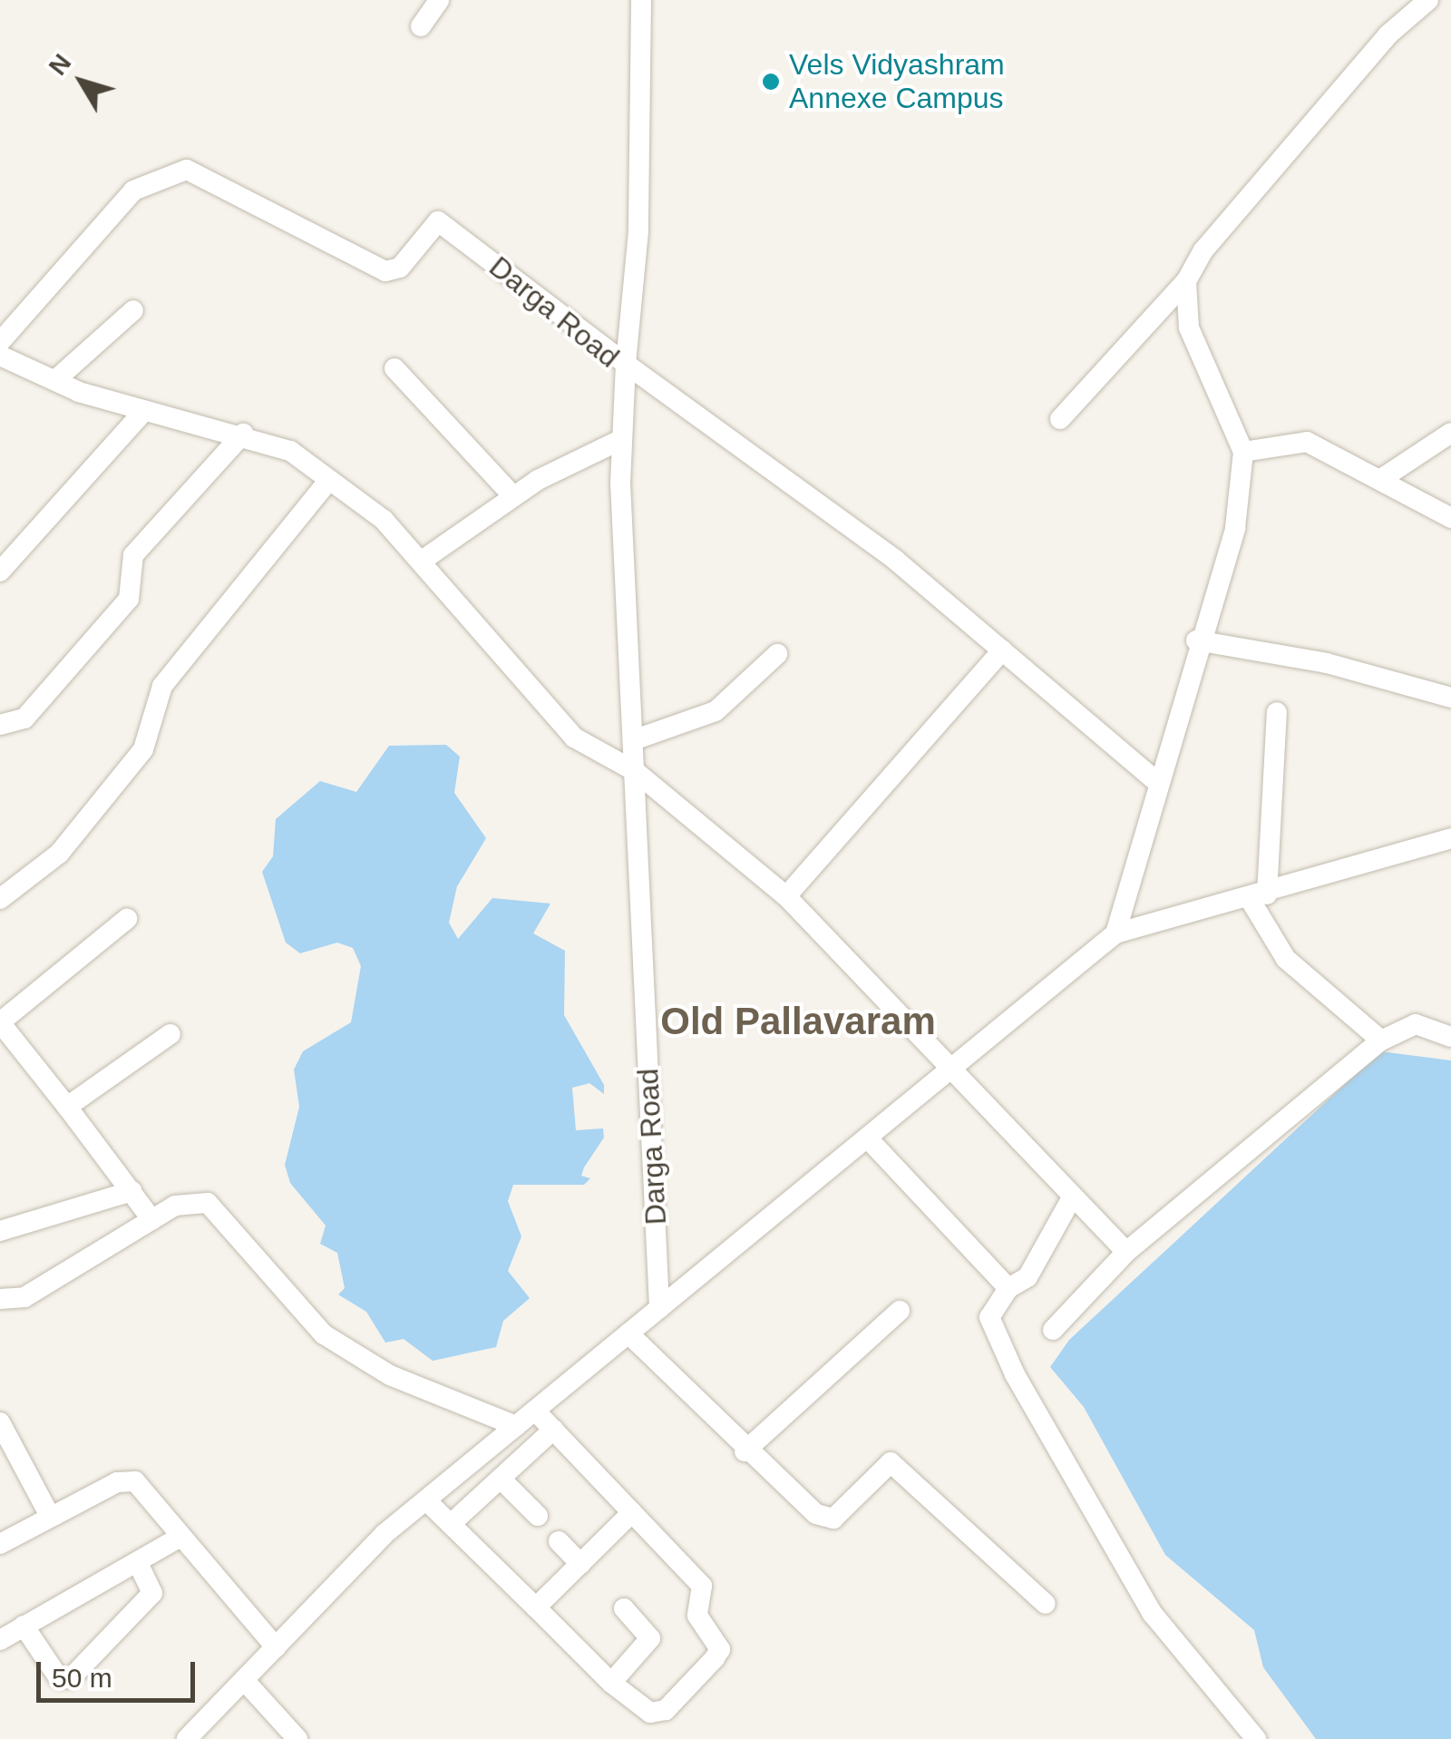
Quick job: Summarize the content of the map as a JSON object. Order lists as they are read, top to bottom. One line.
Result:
{"streets":{"street":["Darga Road"]},"districts":["Old Pallavaram"],"places":["Vels Vidyashram Annexe Campus"],"scale_bar":"50 m","north":"top left"}
